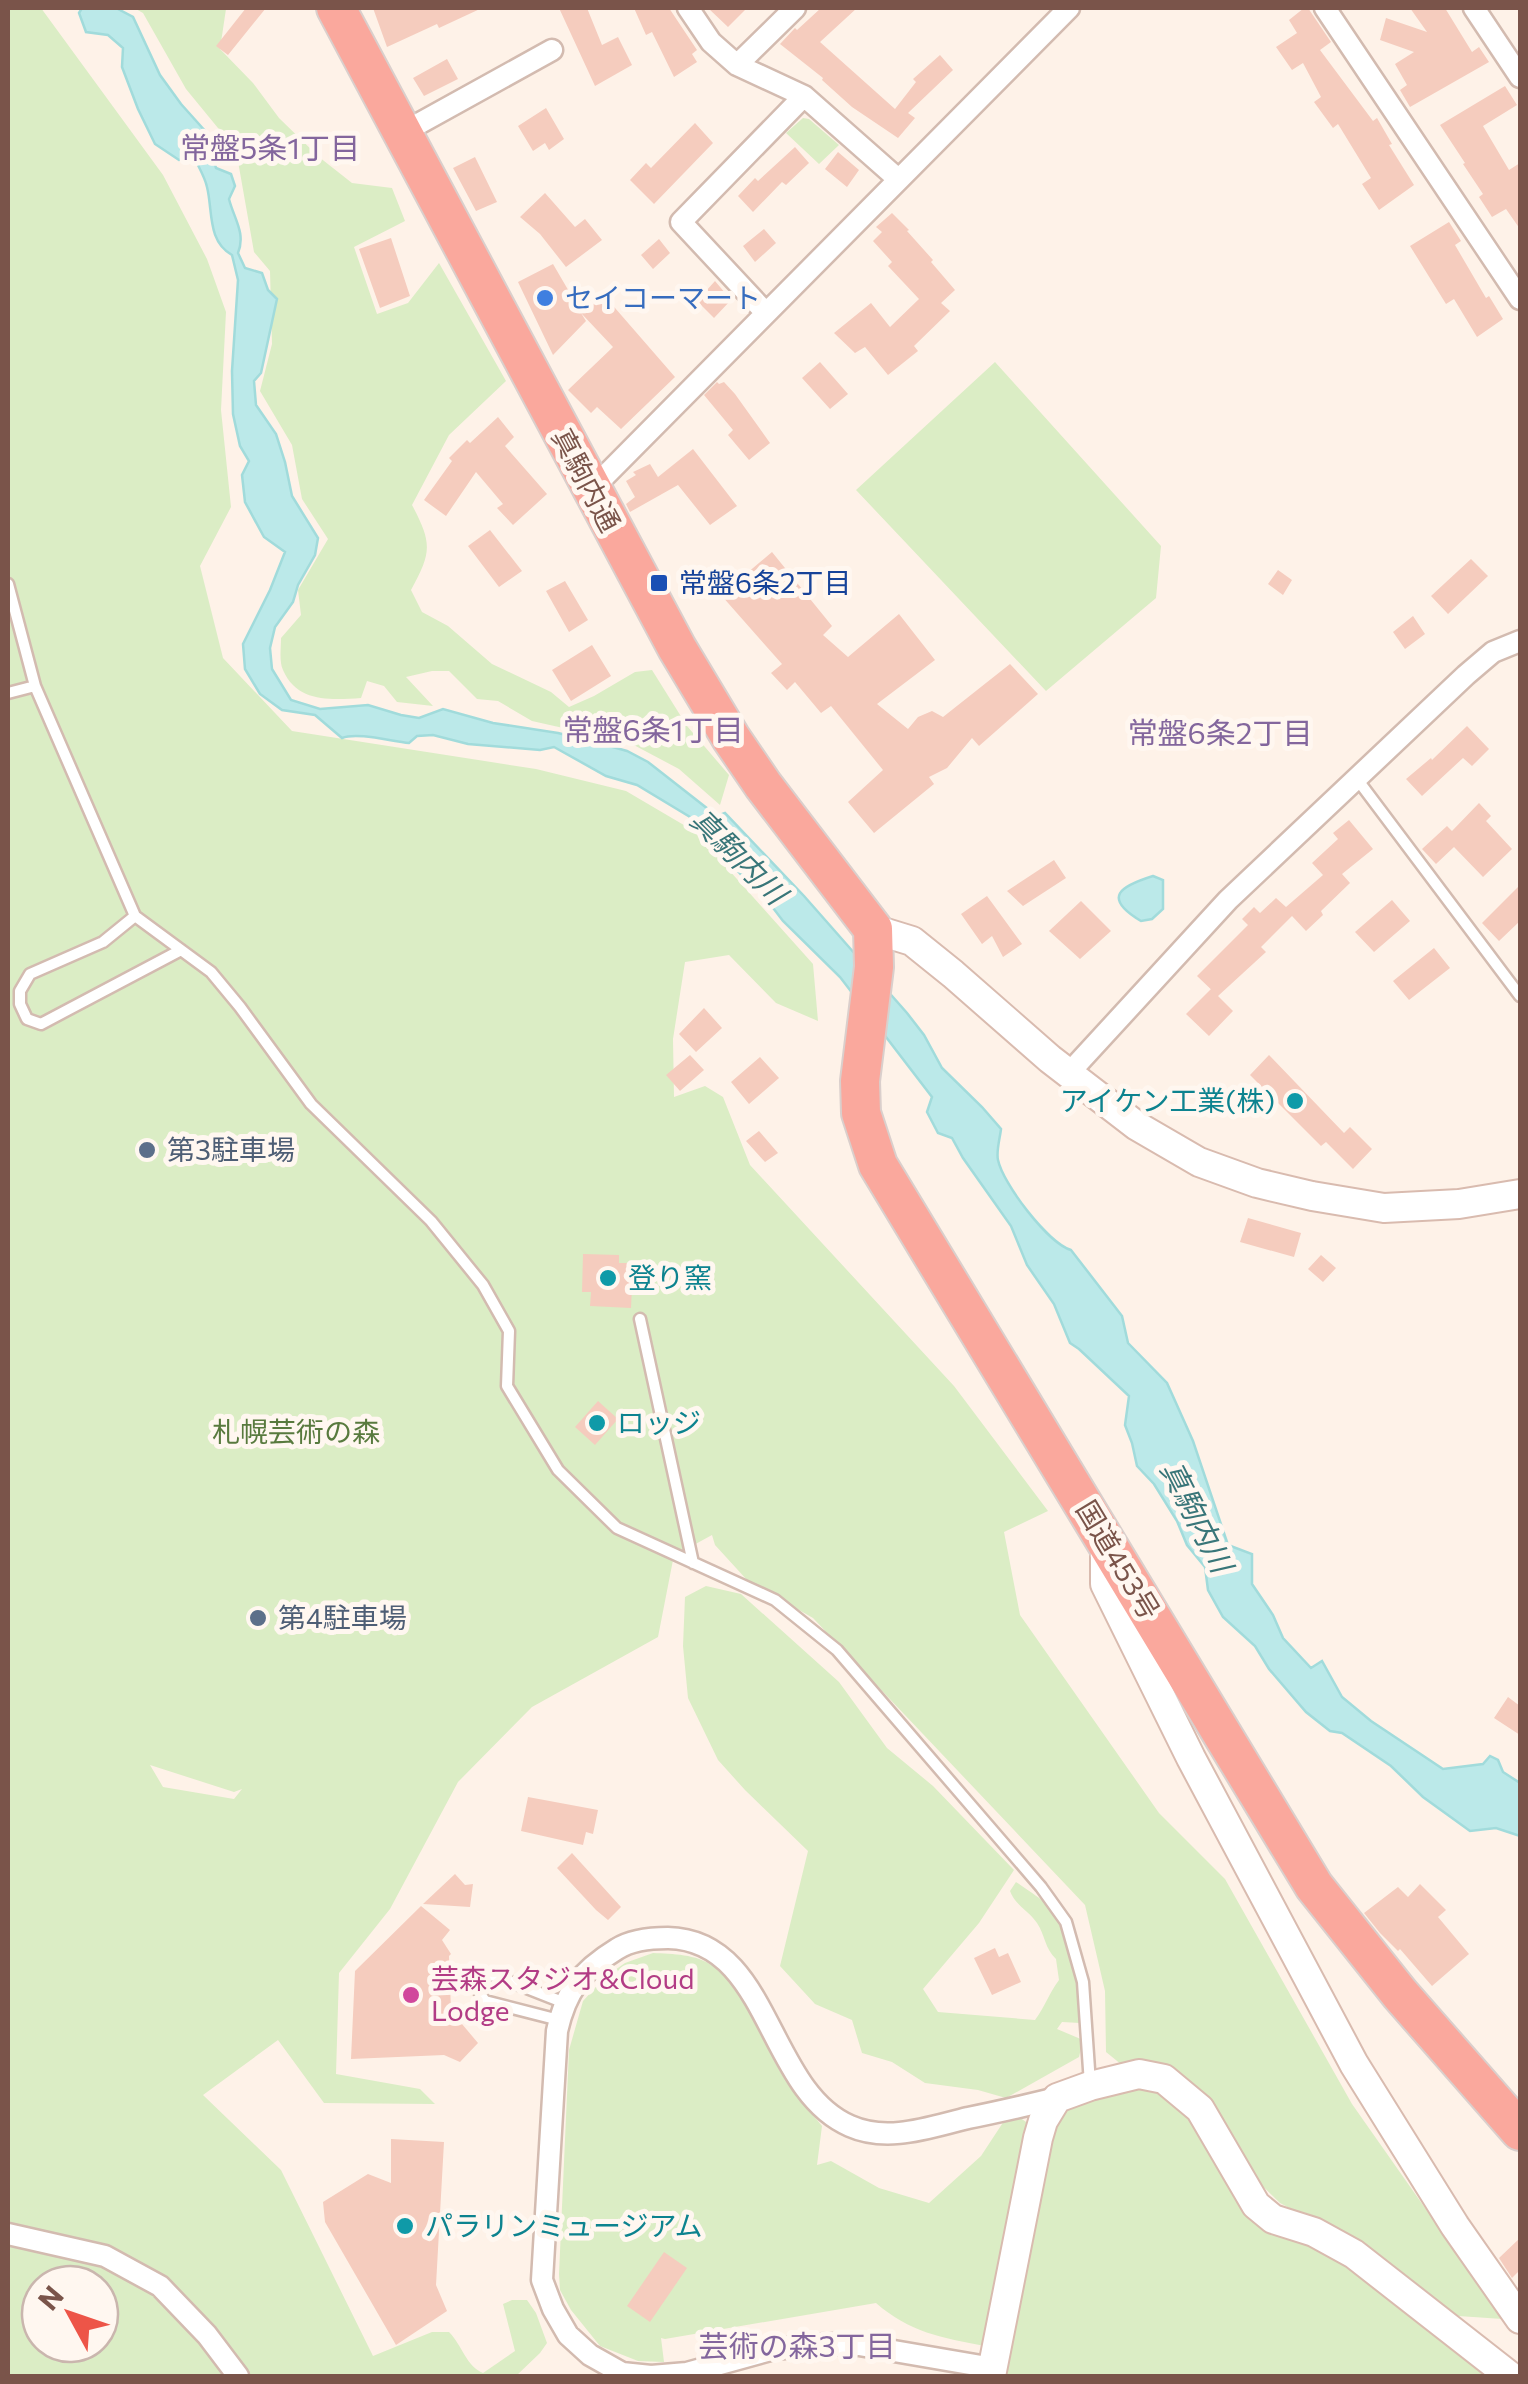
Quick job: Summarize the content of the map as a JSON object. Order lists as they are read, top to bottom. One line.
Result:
{"streets":{"highway":["真駒内通","国道453号"]},"crossings":[["真駒内通","国道453号"]],"districts":["常盤5条1丁目","常盤6条1丁目","常盤6条2丁目","芸術の森3丁目"],"water":["真駒内川"],"parks":["札幌芸術の森"],"places":{"other":["セイコーマート","アイケン工業(株)","第3駐車場","登り窯","ロッジ","第4駐車場","芸森スタジオ&Cloud Lodge","パラリンミュージアム"],"transit":["常盤6条2丁目"]},"north":"top left"}
